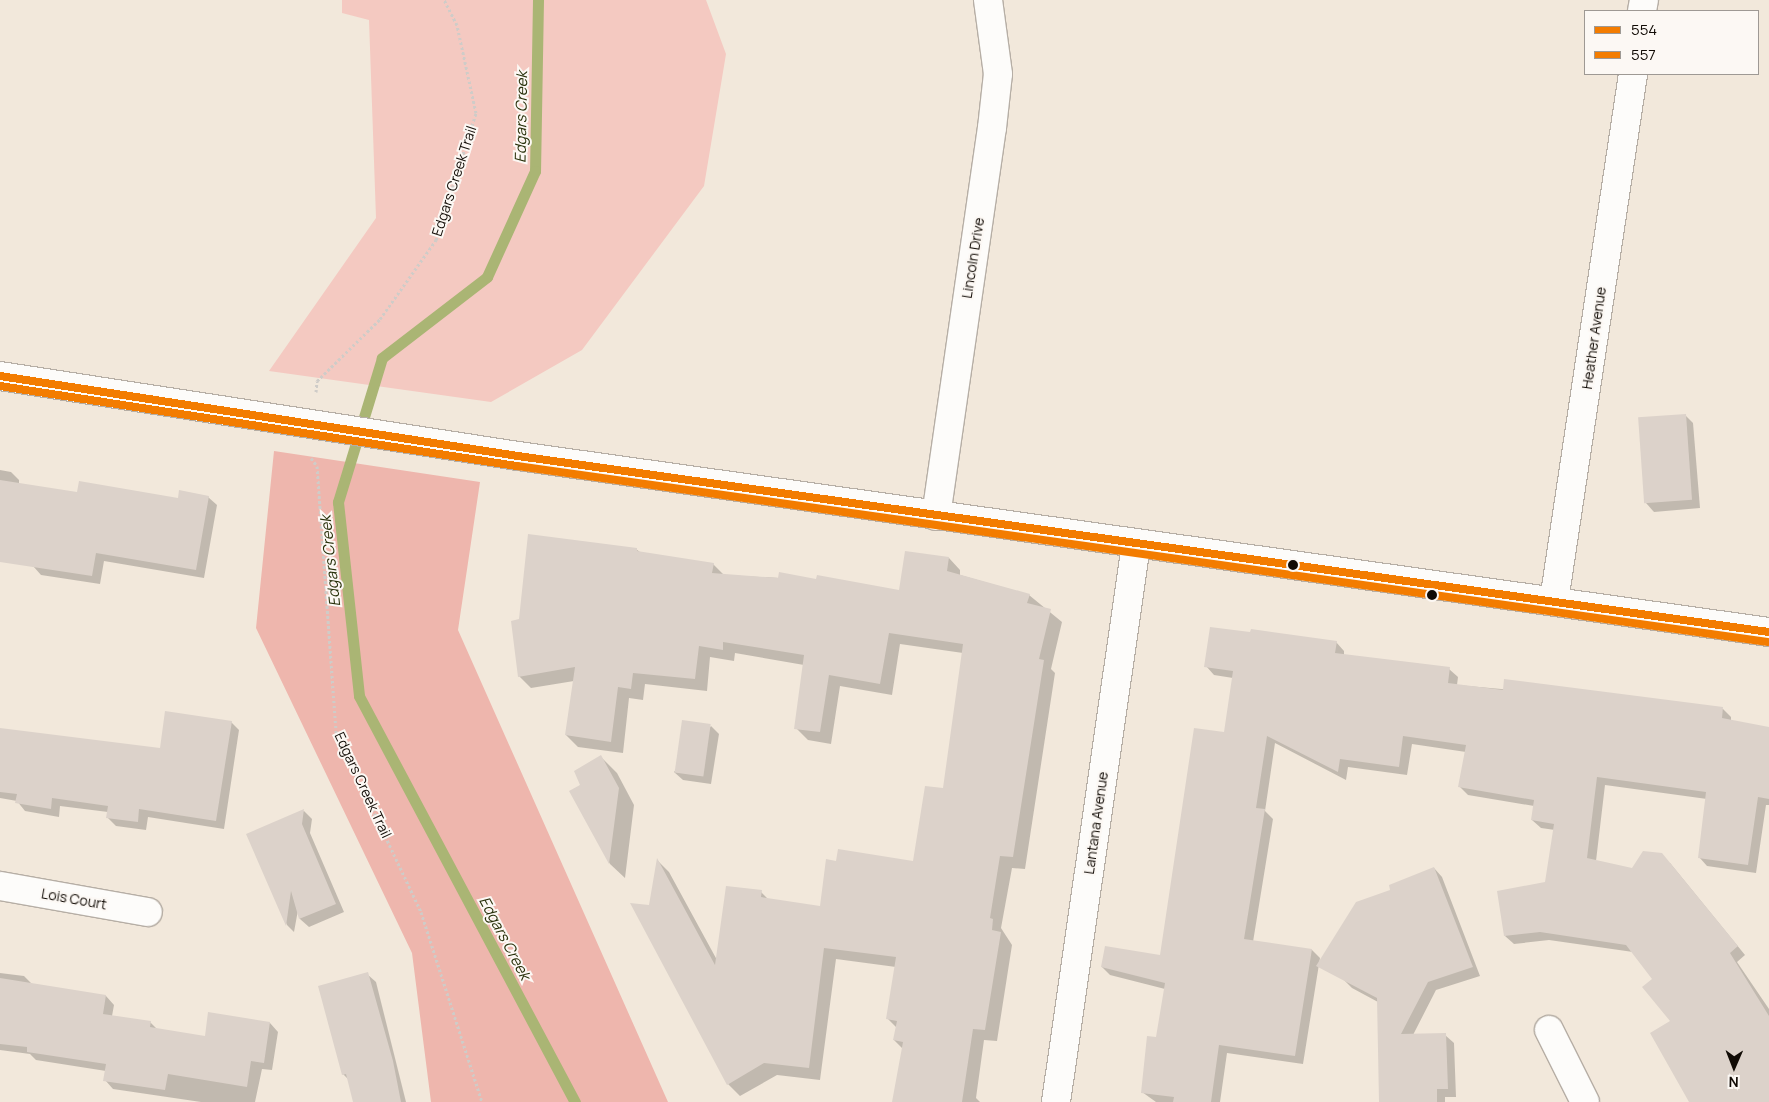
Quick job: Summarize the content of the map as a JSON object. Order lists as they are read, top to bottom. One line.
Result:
{"streets":{"street":["Lincoln Drive","Heather Avenue","Lantana Avenue","Lois Court"],"path":["Edgars Creek Trail"]},"water":["Edgars Creek"],"lines":["transit line 554","transit line 557"],"legend":["554","557"],"north":"bottom"}
